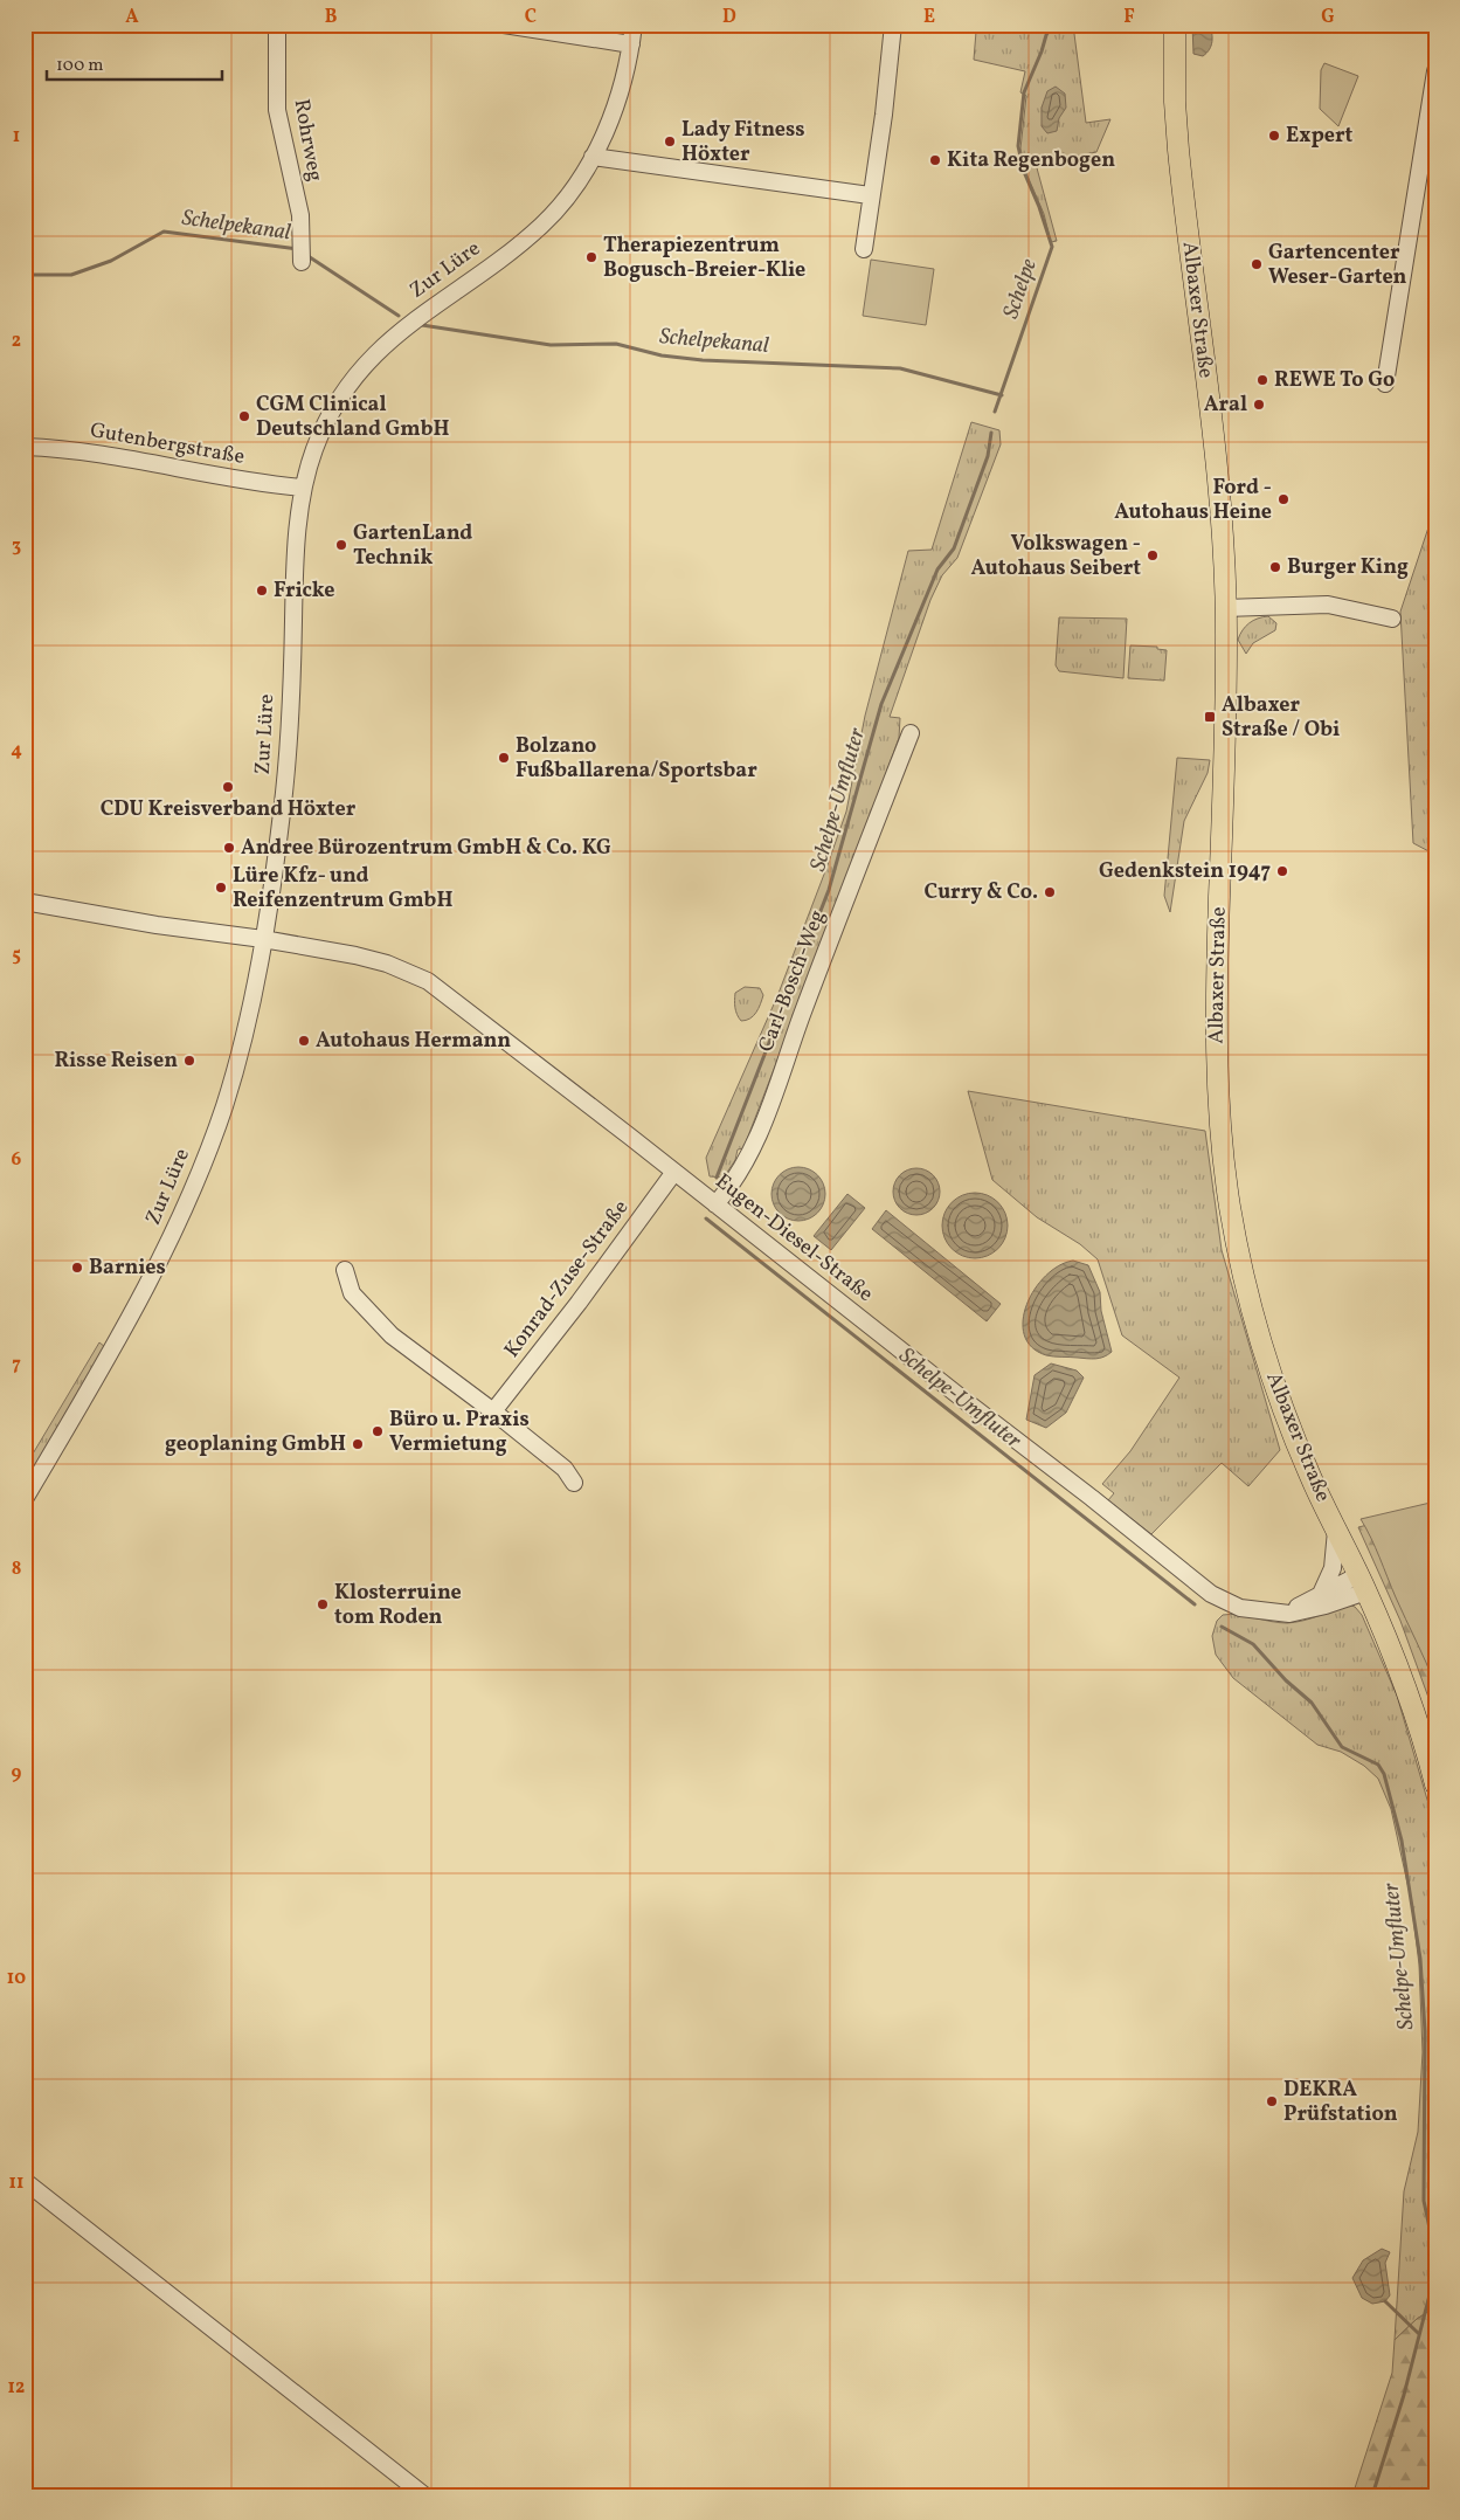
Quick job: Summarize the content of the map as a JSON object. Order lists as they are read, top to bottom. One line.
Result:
{"streets":{"main road":["Albaxer Straße"],"street":["Rohrweg","Zur Lüre","Gutenbergstraße","Carl-Bosch-Weg","Eugen-Diesel-Straße","Konrad-Zuse-Straße"]},"crossings":[["Zur Lüre","Gutenbergstraße"],["Zur Lüre","Eugen-Diesel-Straße"],["Albaxer Straße","Eugen-Diesel-Straße"],["Carl-Bosch-Weg","Eugen-Diesel-Straße"],["Eugen-Diesel-Straße","Konrad-Zuse-Straße"]],"water":["Schelpekanal","Schelpe","Schelpe-Umfluter"],"places":{"other":["Expert","Lady Fitness Höxter","Kita Regenbogen","Therapiezentrum Bogusch-Breier-Klie","Gartencenter Weser-Garten","REWE To Go","Aral","CGM Clinical Deutschland GmbH","Ford - Autohaus Heine","GartenLand Technik","Volkswagen - Autohaus Seibert","Burger King","Fricke","Bolzano Fußballarena/Sportsbar","CDU Kreisverband Höxter","Andree Bürozentrum GmbH & Co. KG","Gedenkstein 1947","Lüre Kfz- und Reifenzentrum GmbH","Curry & Co.","Autohaus Hermann","Risse Reisen","Barnies","Büro u. Praxis Vermietung","geoplaning GmbH","Klosterruine tom Roden","DEKRA Prüfstation"],"transit":["Albaxer Straße / Obi"]},"scale_bar":"100 m","grid":{"columns":["A","B","C","D","E","F","G"],"rows":["1","2","3","4","5","6","7","8","9","10","11","12"]}}
